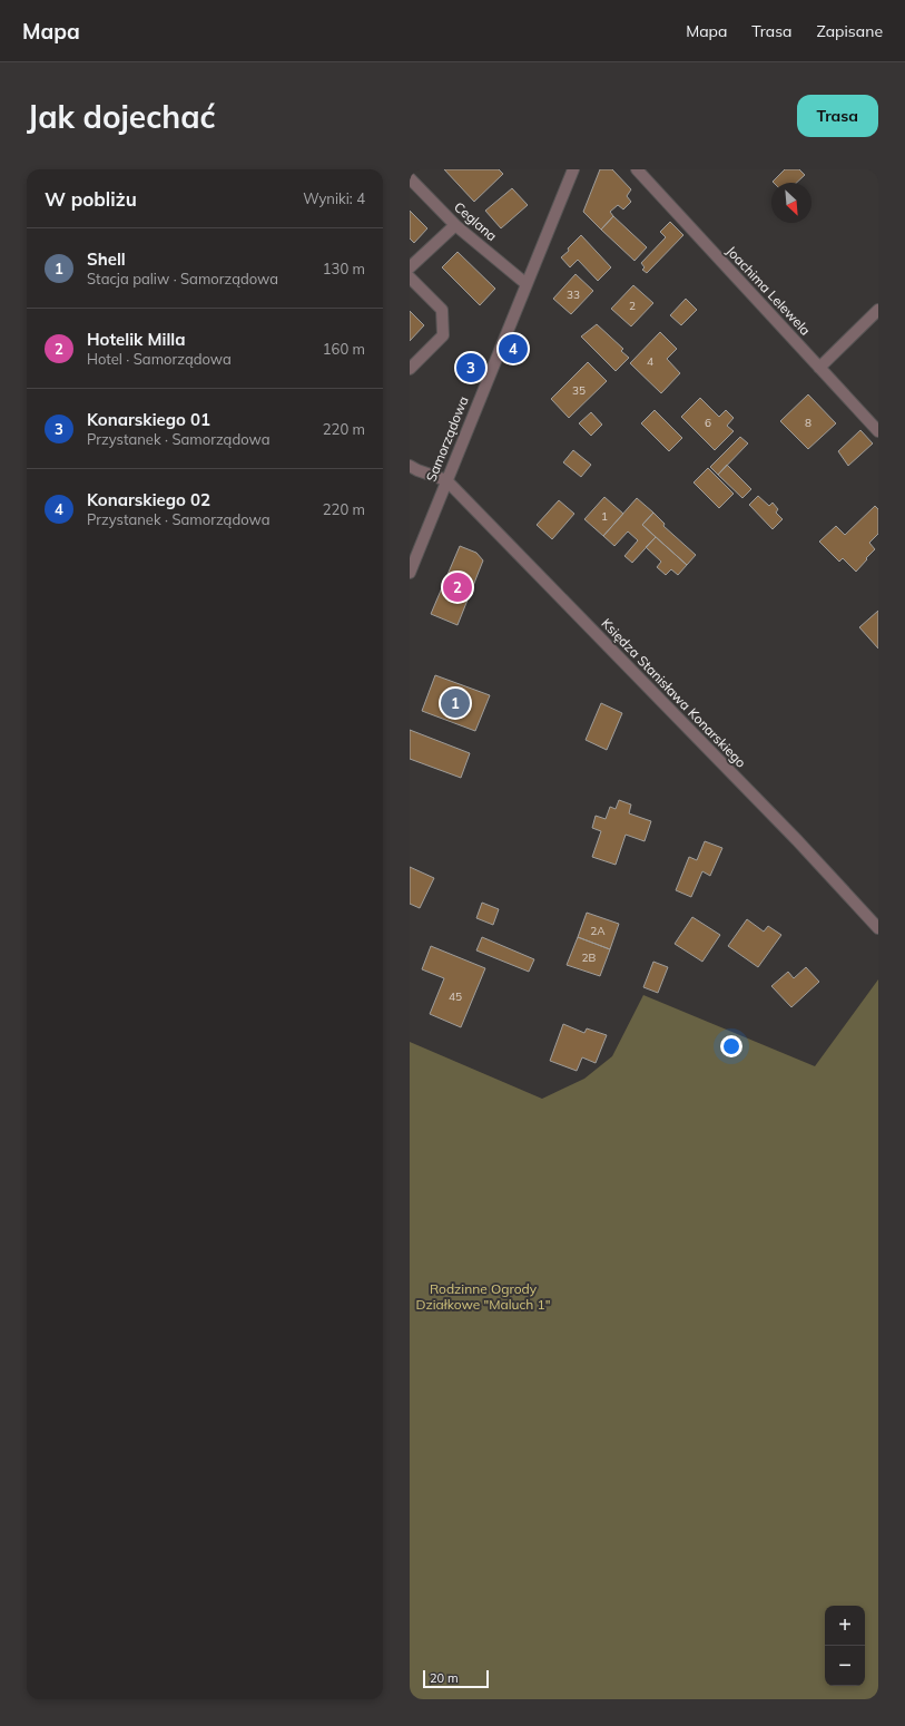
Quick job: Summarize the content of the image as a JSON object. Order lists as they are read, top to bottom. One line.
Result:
{"streets":{"street":["Ceglana","Joachima Lelewela","Samorządowa","Księdza Stanisława Konarskiego"]},"crossings":[["Ceglana","Samorządowa"],["Samorządowa","Księdza Stanisława Konarskiego"]],"parks":["Rodzinne Ogrody Działkowe \"Maluch 1\""],"house_numbers":["33","2","4","35","6","8","1","2A","2B","45"],"scale_bar":"20 m","north":"bottom right","page":{"header":"Mapa","nav":["Mapa","Trasa","Zapisane"],"buttons":"Trasa","title":"Jak dojechać","heading":["W pobliżu","Wyniki: 4"],"list":[{"mark":"1","name":"Shell","note":"Stacja paliw · Samorządowa","value":"130 m"},{"mark":"2","name":"Hotelik Milla","note":"Hotel · Samorządowa","value":"160 m"},{"mark":"3","name":"Konarskiego 01","note":"Przystanek · Samorządowa","value":"220 m"},{"mark":"4","name":"Konarskiego 02","note":"Przystanek · Samorządowa","value":"220 m"}],"pins":["4","3","2","1"],"map_buttons":["+","−"],"scale":"20 m"}}
